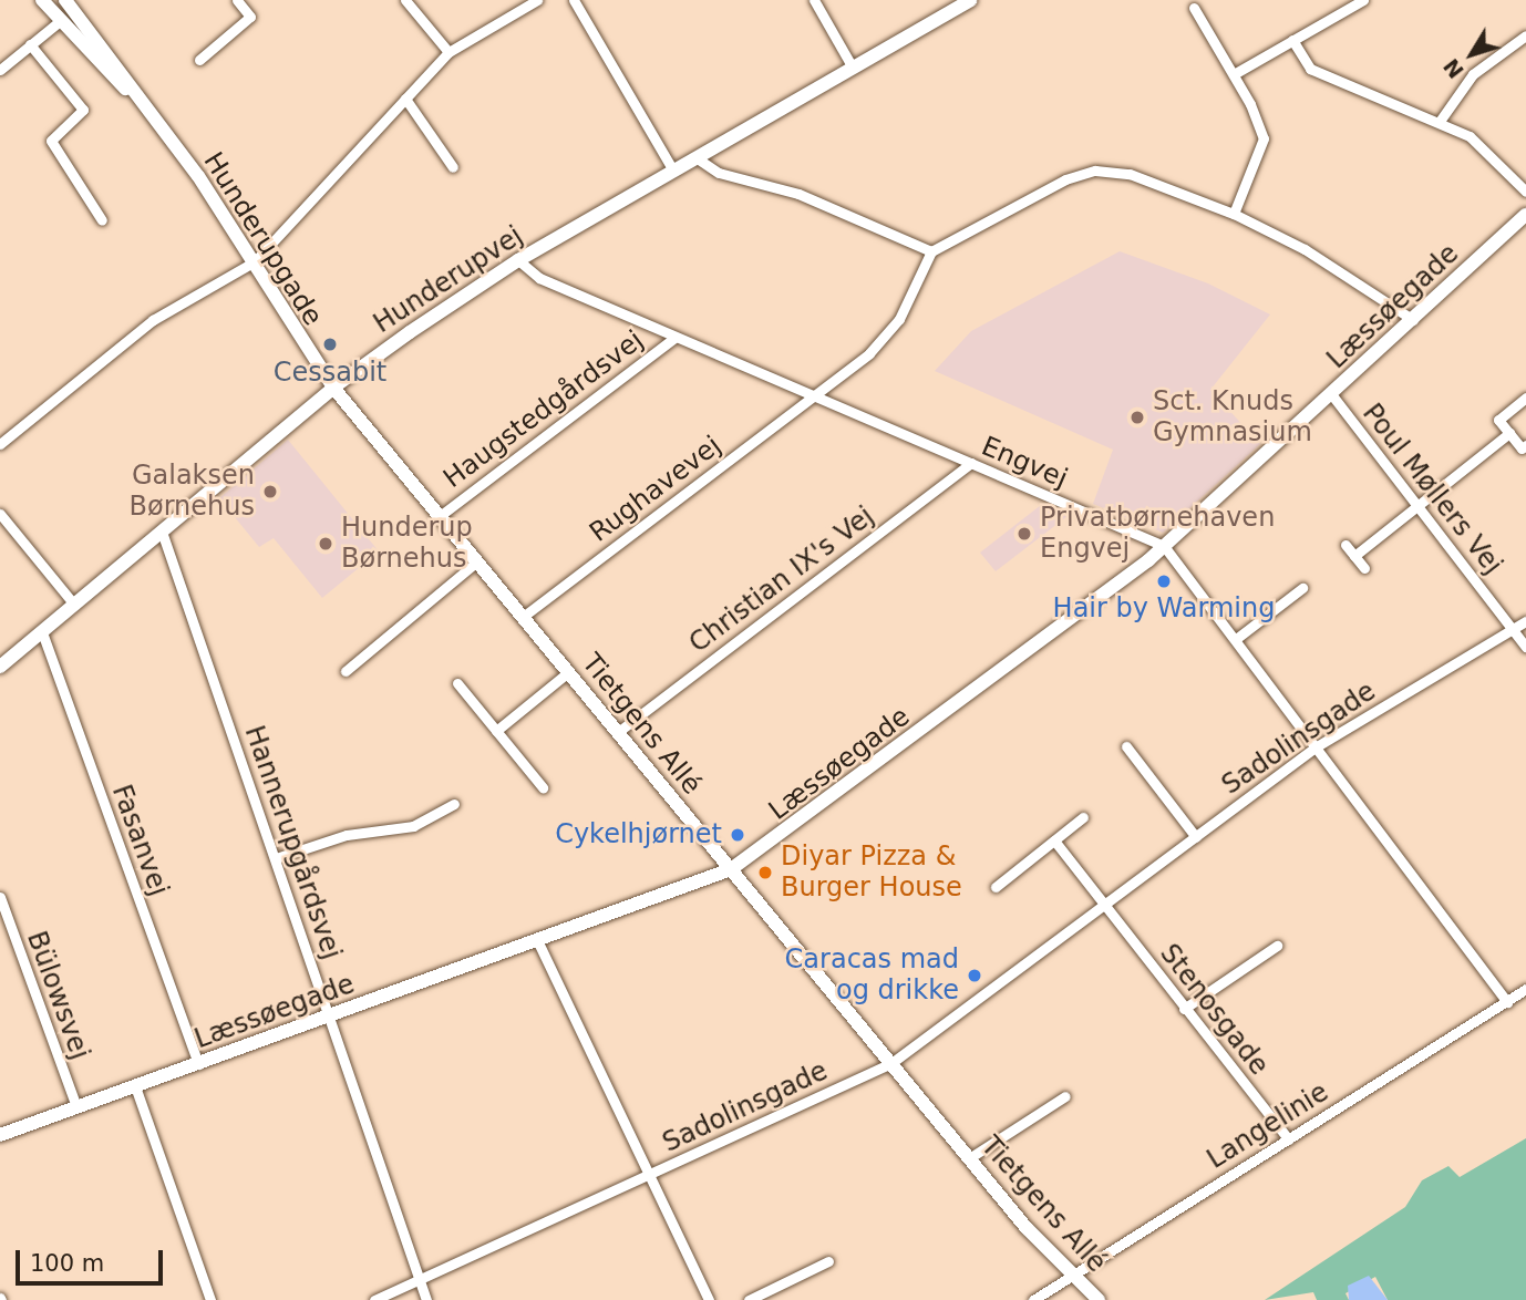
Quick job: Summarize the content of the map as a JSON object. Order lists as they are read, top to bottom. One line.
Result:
{"streets":{"street":["Hunderupgade","Hunderupvej","Læssøegade","Haugstedgårdsvej","Engvej","Rughavevej","Poul Møllers Vej","Christian IX's Vej","Tietgens Allé","Sadolinsgade","Fasanvej","Hannerupgårdsvej","Bülowsvej","Stenosgade","Langelinie"]},"crossings":[["Hunderupgade","Hunderupvej"],["Hunderupgade","Tietgens Allé"],["Hunderupvej","Engvej"],["Hunderupvej","Tietgens Allé"],["Hunderupvej","Fasanvej"],["Hunderupvej","Hannerupgårdsvej"],["Læssøegade","Engvej"],["Læssøegade","Poul Møllers Vej"],["Læssøegade","Tietgens Allé"],["Læssøegade","Fasanvej"],["Læssøegade","Hannerupgårdsvej"],["Læssøegade","Bülowsvej"],["Haugstedgårdsvej","Engvej"],["Haugstedgårdsvej","Tietgens Allé"],["Engvej","Rughavevej"],["Engvej","Christian IX's Vej"],["Engvej","Sadolinsgade"],["Engvej","Langelinie"],["Rughavevej","Tietgens Allé"],["Poul Møllers Vej","Sadolinsgade"],["Christian IX's Vej","Tietgens Allé"],["Tietgens Allé","Sadolinsgade"],["Tietgens Allé","Langelinie"],["Sadolinsgade","Hannerupgårdsvej"],["Sadolinsgade","Stenosgade"],["Stenosgade","Langelinie"]],"places":["Cessabit","Sct. Knuds Gymnasium","Galaksen Børnehus","Privatbørnehaven Engvej","Hunderup Børnehus","Hair by Warming","Cykelhjørnet","Diyar Pizza & Burger House","Caracas mad og drikke"],"scale_bar":"100 m","north":"bottom left"}
